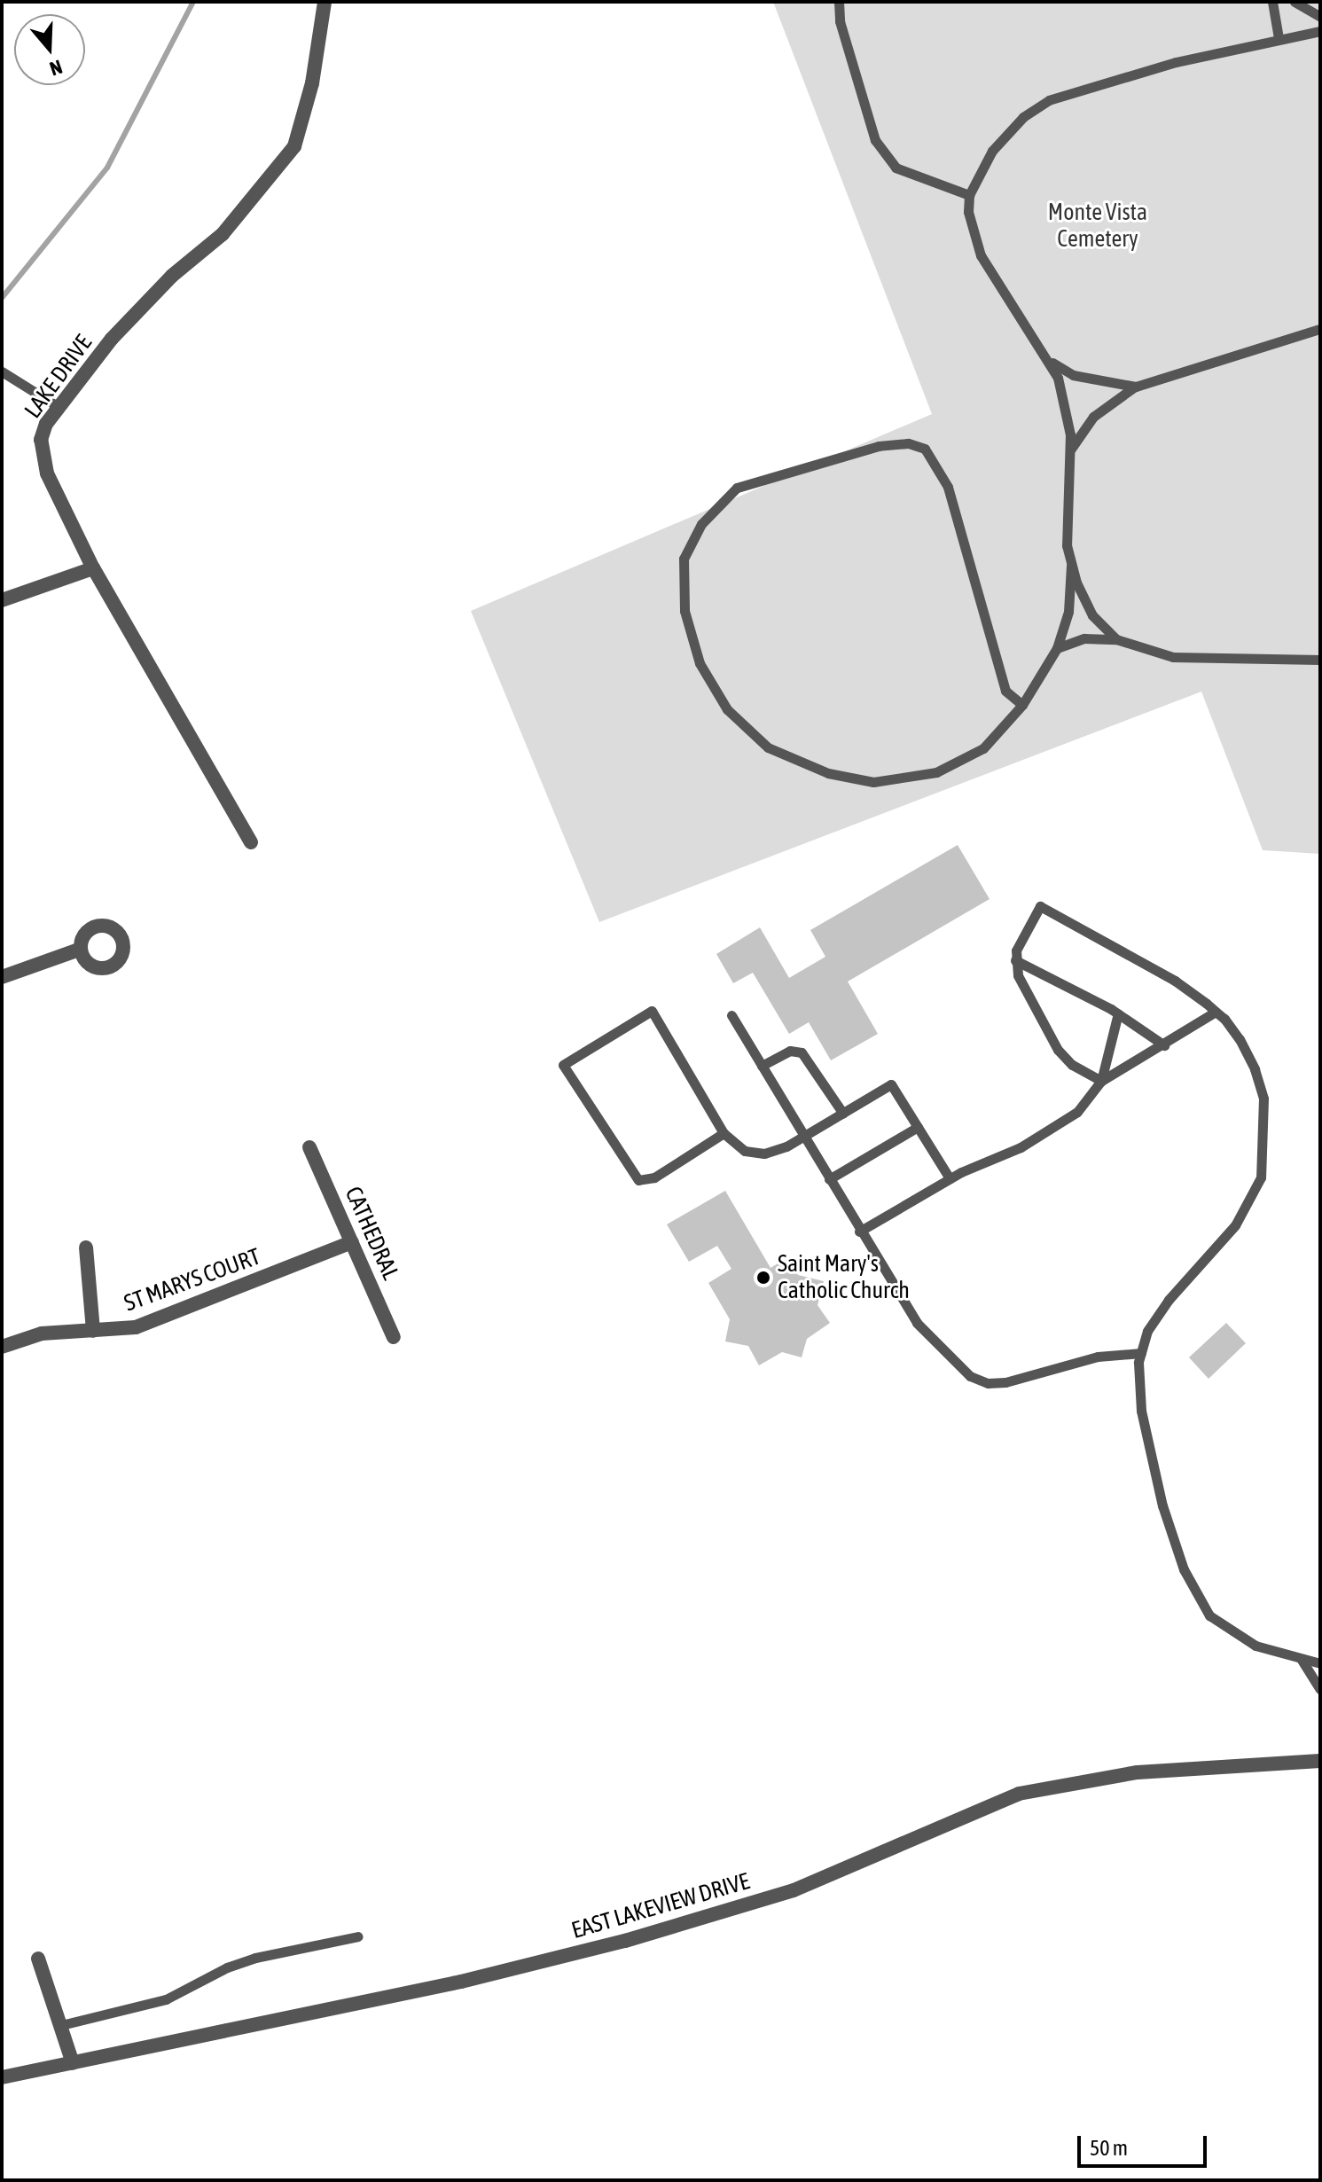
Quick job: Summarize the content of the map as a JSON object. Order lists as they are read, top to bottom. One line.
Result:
{"streets":{"street":["LAKE DRIVE","CATHEDRAL","ST MARYS COURT","EAST LAKEVIEW DRIVE"]},"crossings":[["CATHEDRAL","ST MARYS COURT"]],"parks":["Monte Vista Cemetery"],"places":["Saint Mary's Catholic Church"],"scale_bar":"50 m","north":"bottom"}
